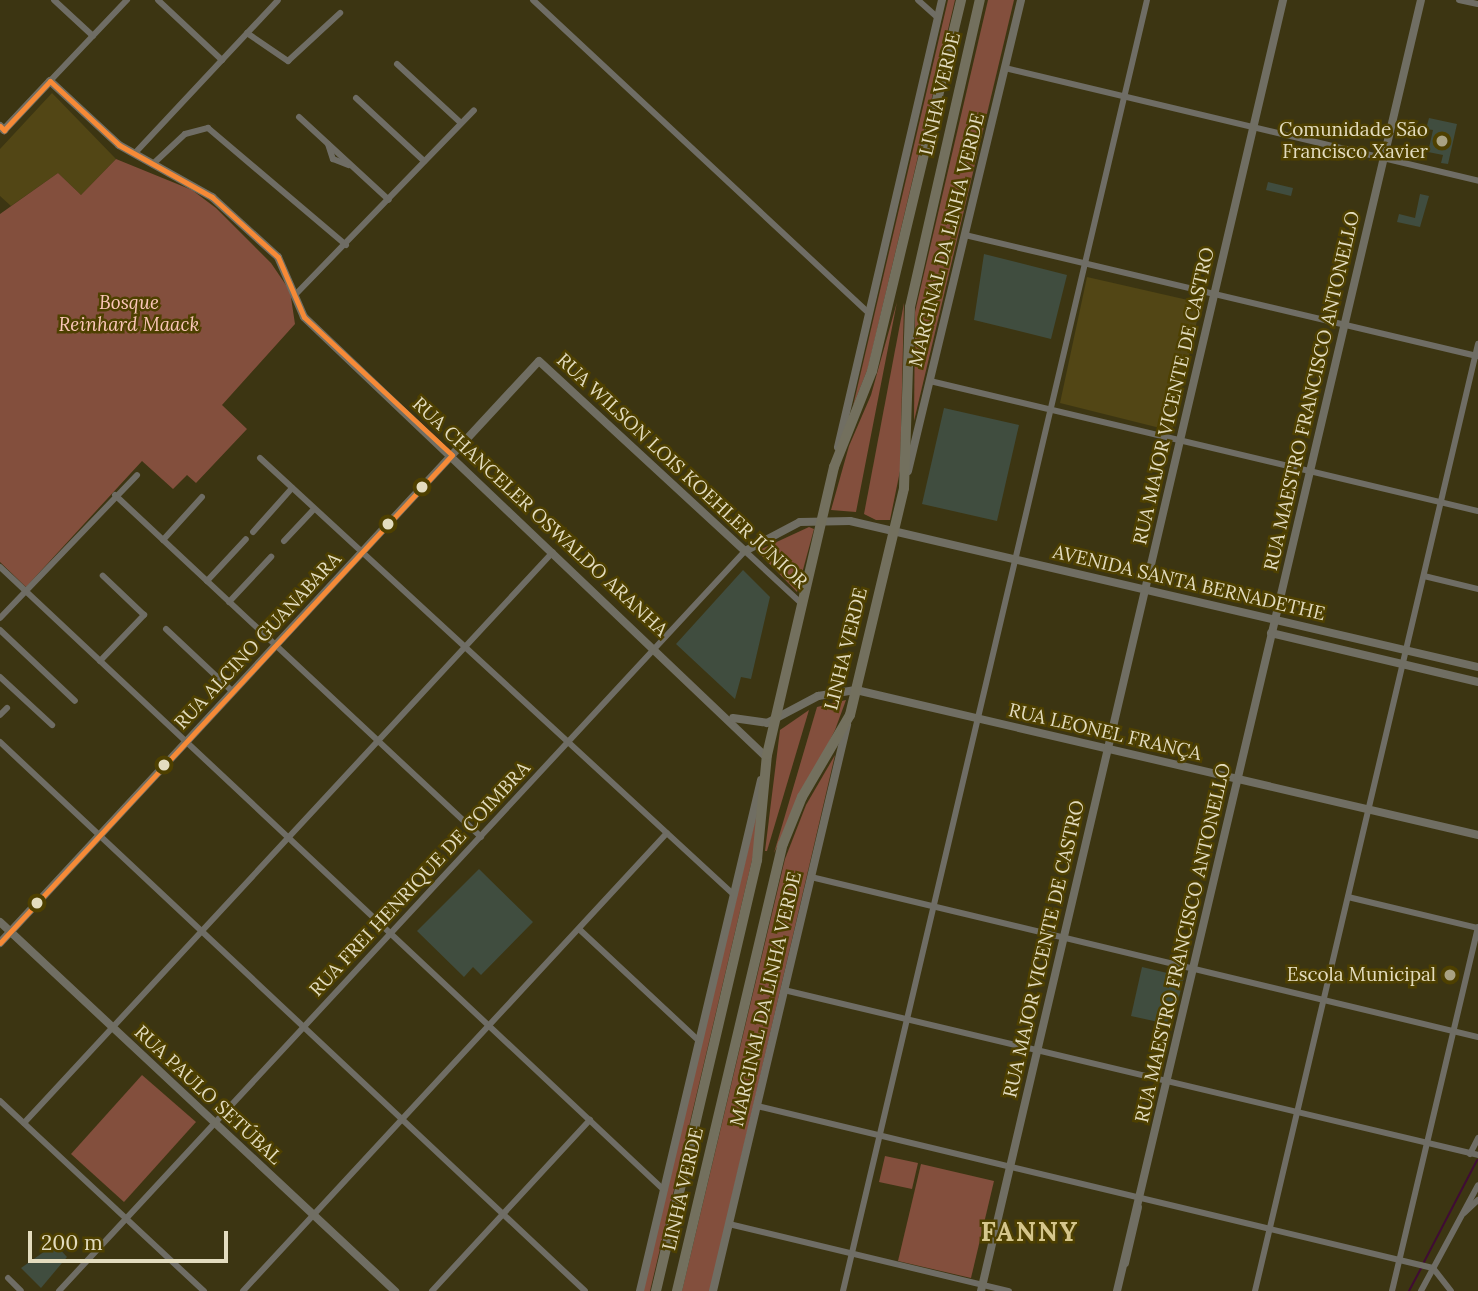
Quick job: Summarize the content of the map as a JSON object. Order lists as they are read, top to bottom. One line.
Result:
{"streets":{"highway":["LINHA VERDE"],"main road":["MARGINAL DA LINHA VERDE","RUA MAESTRO FRANCISCO ANTONELLO","RUA MAJOR VICENTE DE CASTRO","RUA WILSON LOIS KOEHLER JÚNIOR","RUA CHANCELER OSWALDO ARANHA","AVENIDA SANTA BERNADETHE","RUA ALCINO GUANABARA","RUA LEONEL FRANÇA","RUA FREI HENRIQUE DE COIMBRA","RUA PAULO SETÚBAL"]},"crossings":[["LINHA VERDE","MARGINAL DA LINHA VERDE"],["LINHA VERDE","RUA WILSON LOIS KOEHLER JÚNIOR"],["LINHA VERDE","RUA CHANCELER OSWALDO ARANHA"],["LINHA VERDE","AVENIDA SANTA BERNADETHE"],["LINHA VERDE","RUA LEONEL FRANÇA"],["LINHA VERDE","RUA FREI HENRIQUE DE COIMBRA"],["RUA MAESTRO FRANCISCO ANTONELLO","AVENIDA SANTA BERNADETHE"],["RUA MAESTRO FRANCISCO ANTONELLO","RUA LEONEL FRANÇA"],["RUA MAJOR VICENTE DE CASTRO","AVENIDA SANTA BERNADETHE"],["RUA MAJOR VICENTE DE CASTRO","RUA LEONEL FRANÇA"],["RUA WILSON LOIS KOEHLER JÚNIOR","RUA ALCINO GUANABARA"],["RUA WILSON LOIS KOEHLER JÚNIOR","RUA FREI HENRIQUE DE COIMBRA"],["RUA CHANCELER OSWALDO ARANHA","RUA ALCINO GUANABARA"],["RUA CHANCELER OSWALDO ARANHA","RUA LEONEL FRANÇA"],["RUA CHANCELER OSWALDO ARANHA","RUA FREI HENRIQUE DE COIMBRA"],["AVENIDA SANTA BERNADETHE","RUA FREI HENRIQUE DE COIMBRA"],["RUA ALCINO GUANABARA","RUA PAULO SETÚBAL"],["RUA FREI HENRIQUE DE COIMBRA","RUA PAULO SETÚBAL"]],"districts":["FANNY"],"parks":["Bosque Reinhard Maack"],"places":["Comunidade São Francisco Xavier","Escola Municipal"],"scale_bar":"200 m"}
